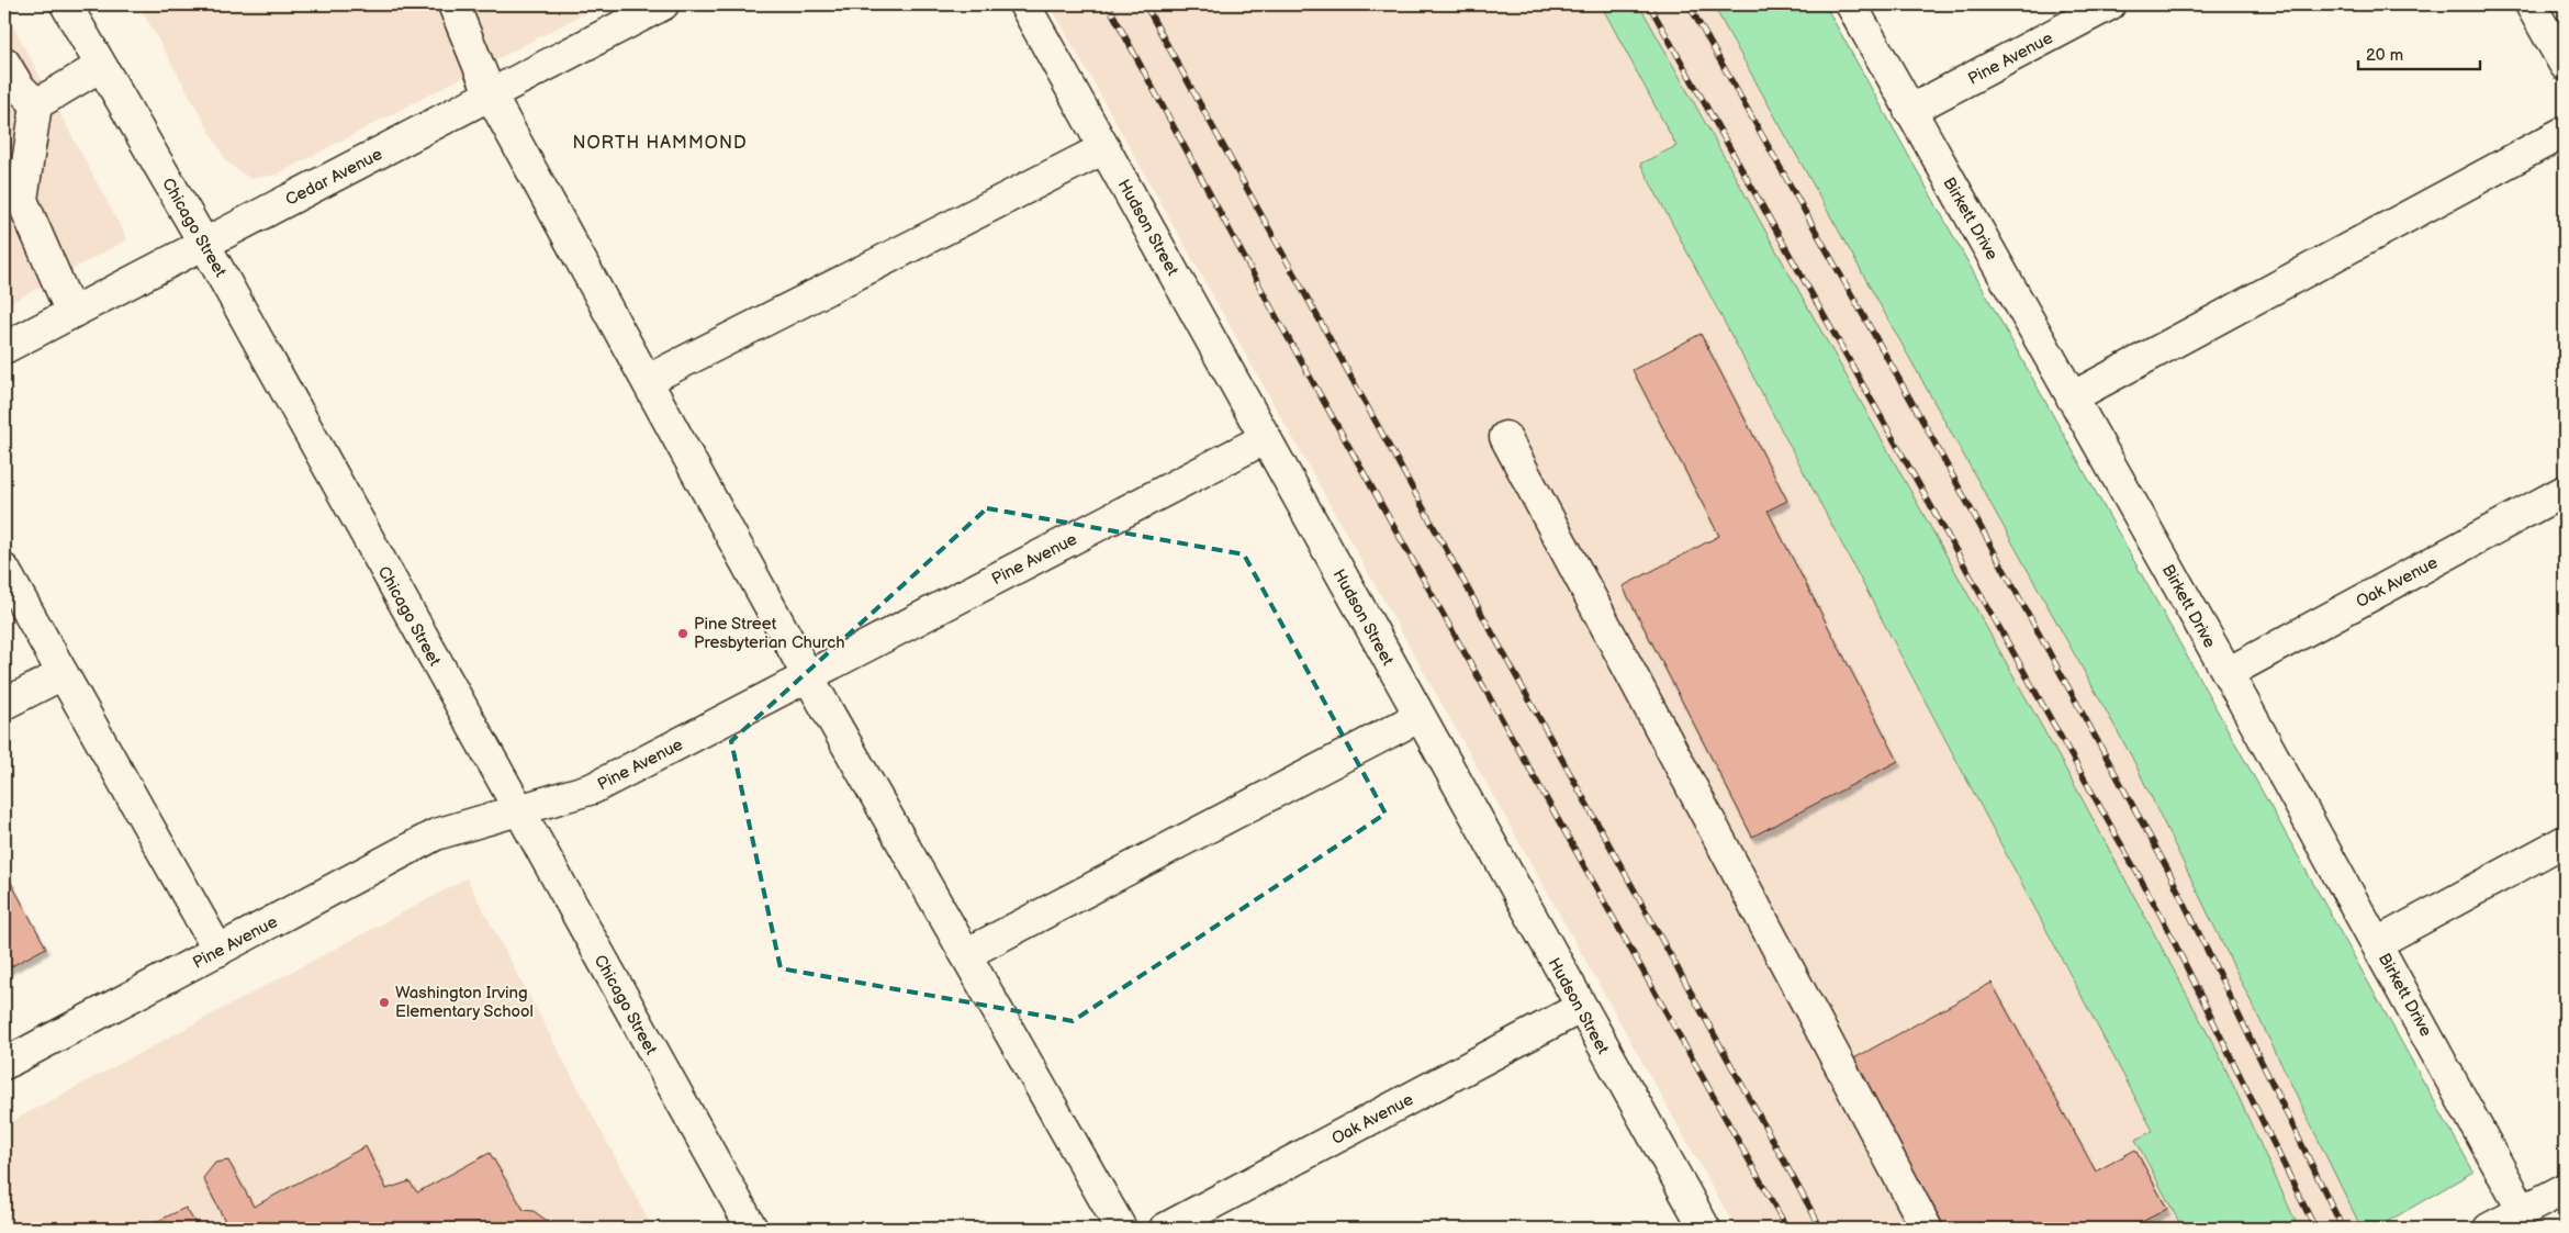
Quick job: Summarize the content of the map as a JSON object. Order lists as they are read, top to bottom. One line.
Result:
{"streets":{"street":["Pine Avenue","Cedar Avenue","Birkett Drive","Chicago Street","Hudson Street","Oak Avenue"]},"crossings":[["Pine Avenue","Birkett Drive"],["Pine Avenue","Chicago Street"],["Pine Avenue","Hudson Street"],["Cedar Avenue","Chicago Street"],["Birkett Drive","Oak Avenue"],["Hudson Street","Oak Avenue"]],"districts":["NORTH HAMMOND"],"places":["Pine Street Presbyterian Church","Washington Irving Elementary School"],"scale_bar":"20 m"}
